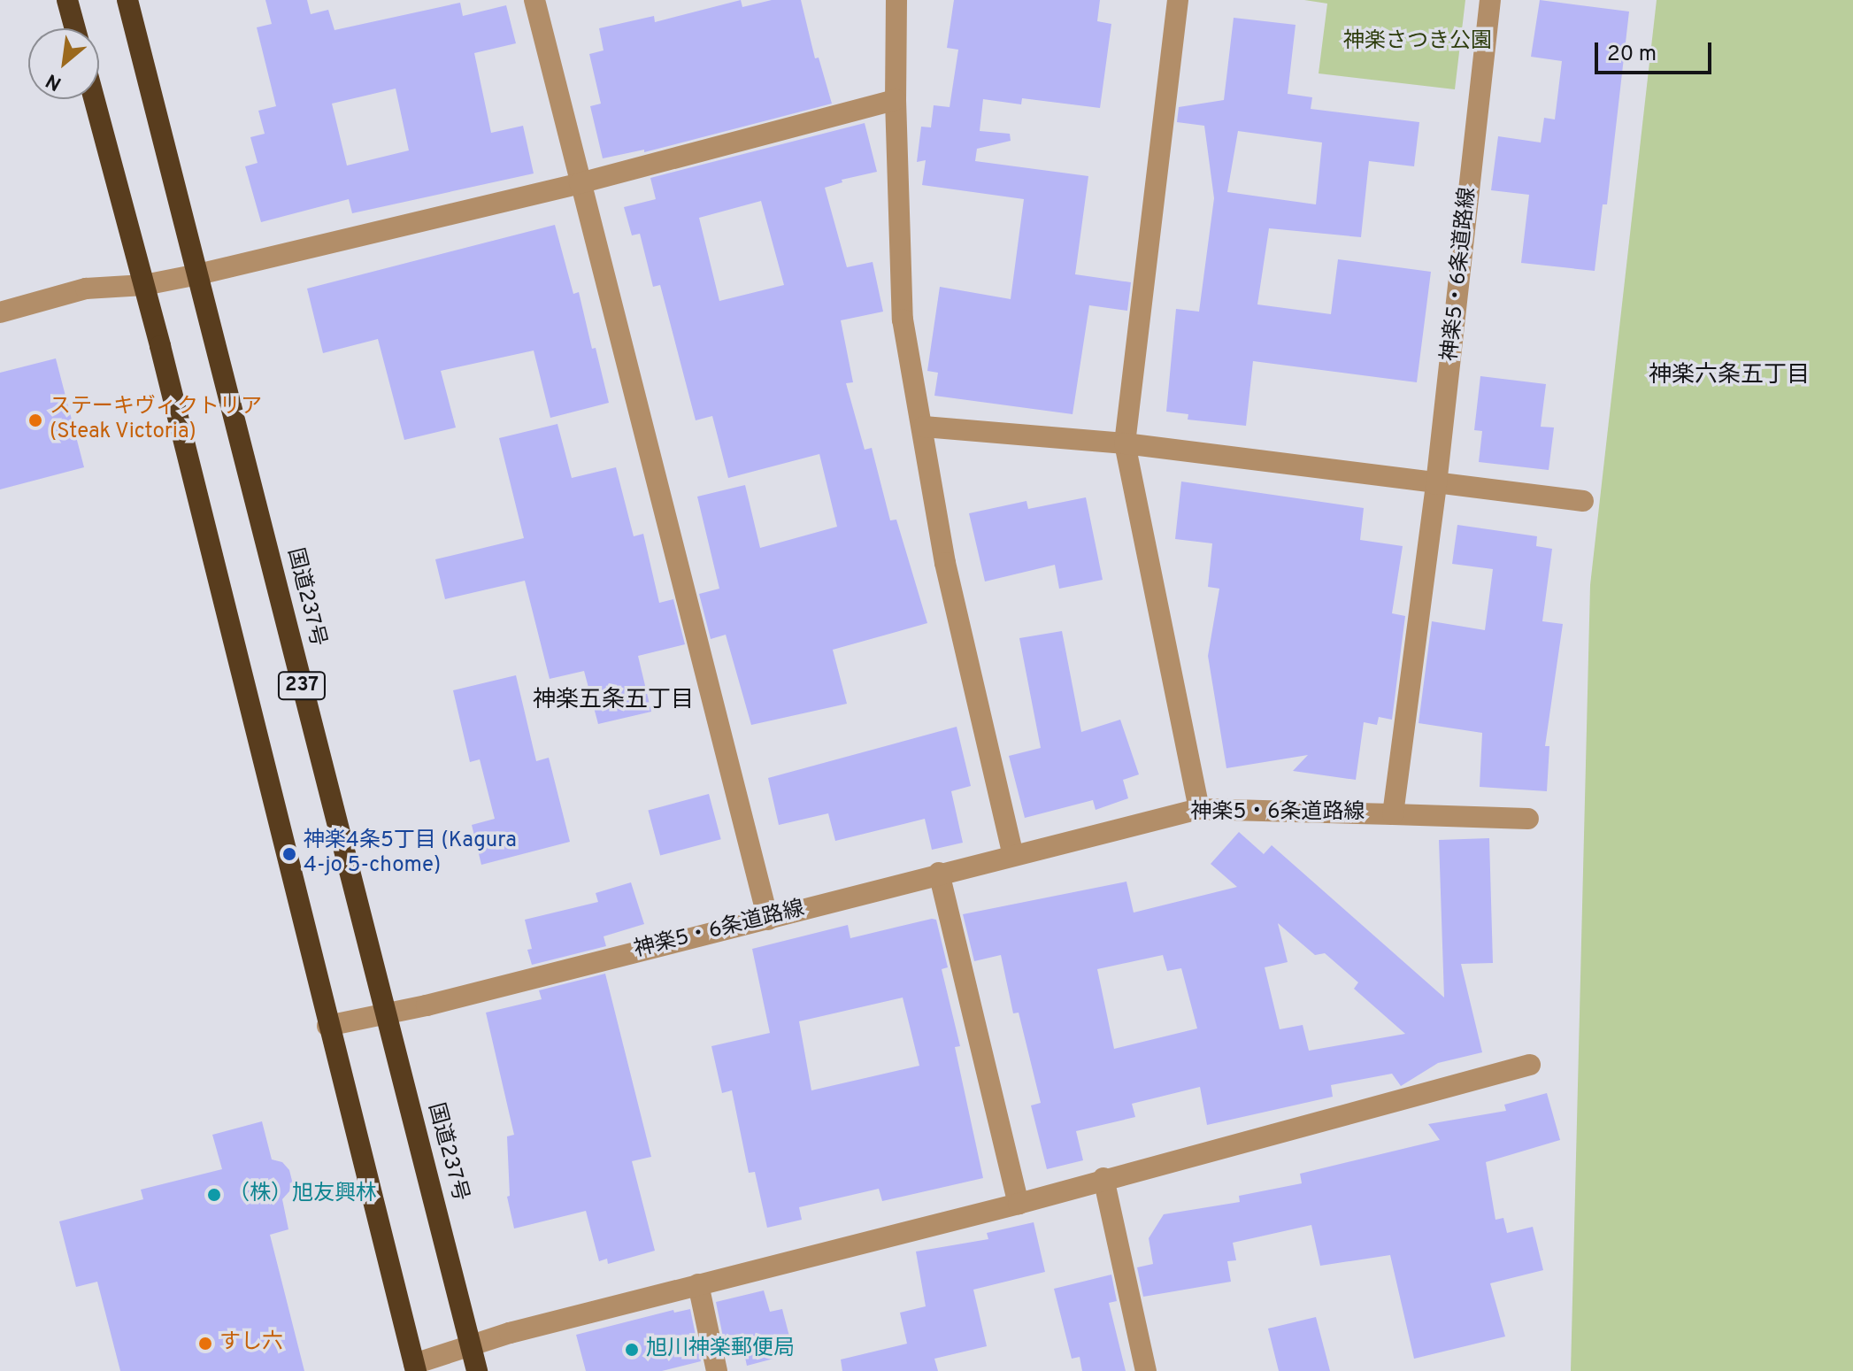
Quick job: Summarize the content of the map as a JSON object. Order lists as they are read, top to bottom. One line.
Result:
{"streets":{"highway":["国道237号","237"],"street":["神楽5・6条道路線"]},"crossings":[["神楽5・6条道路線","国道237号"],["神楽5・6条道路線","237"]],"districts":["神楽六条五丁目","神楽五条五丁目"],"parks":["神楽さつき公園"],"places":["ステーキヴィクトリア (Steak Victoria)","神楽4条5丁目 (Kagura 4-jo 5-chome)","（株）旭友興林","すし六","旭川神楽郵便局"],"scale_bar":"20 m","north":"bottom left"}
